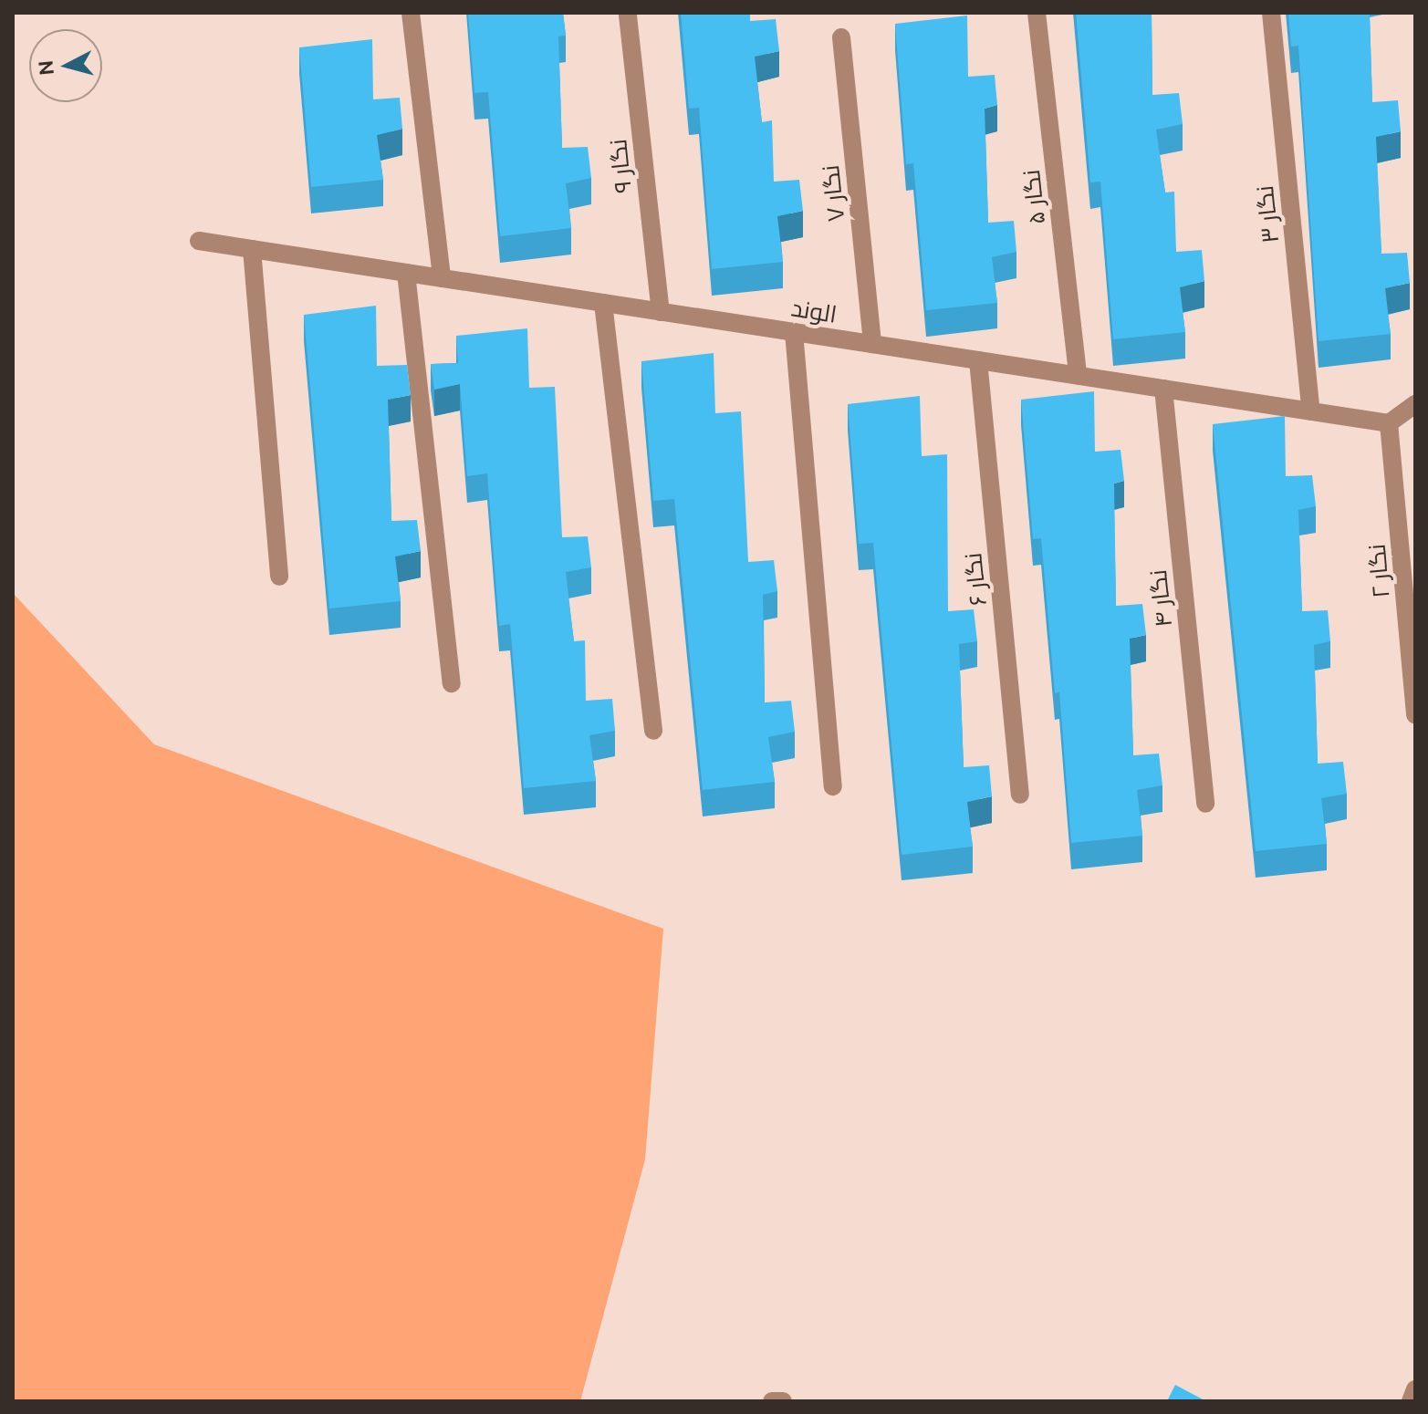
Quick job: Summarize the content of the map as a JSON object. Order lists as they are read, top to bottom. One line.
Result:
{"streets":{"street":["نگار ۹","نگار ۷","نگار ۵","نگار ۳","الوند","نگار ۲","نگار ۶","نگار ۴"]},"crossings":[["نگار ۹","الوند"],["نگار ۷","الوند"],["نگار ۵","الوند"],["نگار ۳","الوند"],["الوند","نگار ۲"],["الوند","نگار ۶"],["الوند","نگار ۴"]],"north":"left"}
